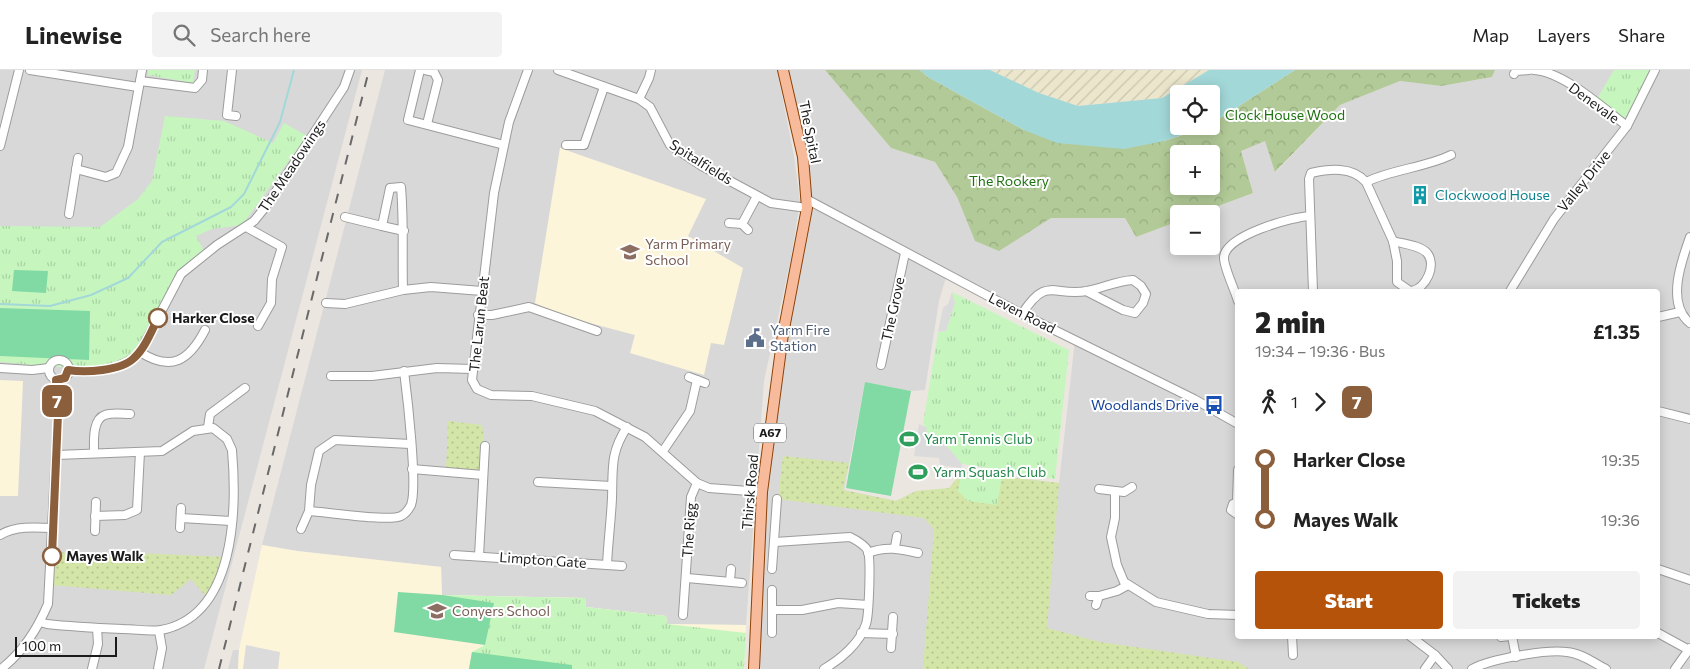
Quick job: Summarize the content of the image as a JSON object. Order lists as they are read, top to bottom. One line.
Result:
{"streets":{"main road":["The Spital","A67","Thirsk Road"],"street":["Denevale","Spitalfields","The Meadowings","Valley Drive","The Grove","Leven Road","The Larun Beat","The Rigg","Limpton Gate"]},"crossings":[["Denevale","Valley Drive"],["The Spital","Spitalfields"],["The Spital","Leven Road"],["The Spital","Thirsk Road"],["Spitalfields","Leven Road"],["Spitalfields","Thirsk Road"],["The Grove","Leven Road"],["Leven Road","Thirsk Road"],["The Larun Beat","Thirsk Road"],["The Larun Beat","The Rigg"],["The Larun Beat","Limpton Gate"]],"parks":["Clock House Wood","The Rookery"],"places":{"building":["Clockwood House"],"school or university":["Yarm Primary School","Conyers School"],"other":["Harker Close","Mayes Walk"],"public building":["Yarm Fire Station"],"bus stop":["Woodlands Drive"],"sports":["Yarm Tennis Club","Yarm Squash Club"]},"lines":["bus line 7"],"scale_bar":"100 m","page":{"header":"Linewise","search":"Search here","nav":["Map","Layers","Share"],"on_map":"7","map_buttons":["+","−"],"heading":["2 min","19:34 – 19:36 · Bus","£1.35"],"legs":["1","7"],"list":[{"name":"Harker Close","value":"19:35"},{"name":"Mayes Walk","value":"19:36"}],"buttons":["Start","Tickets"],"scale":"100 m"}}
